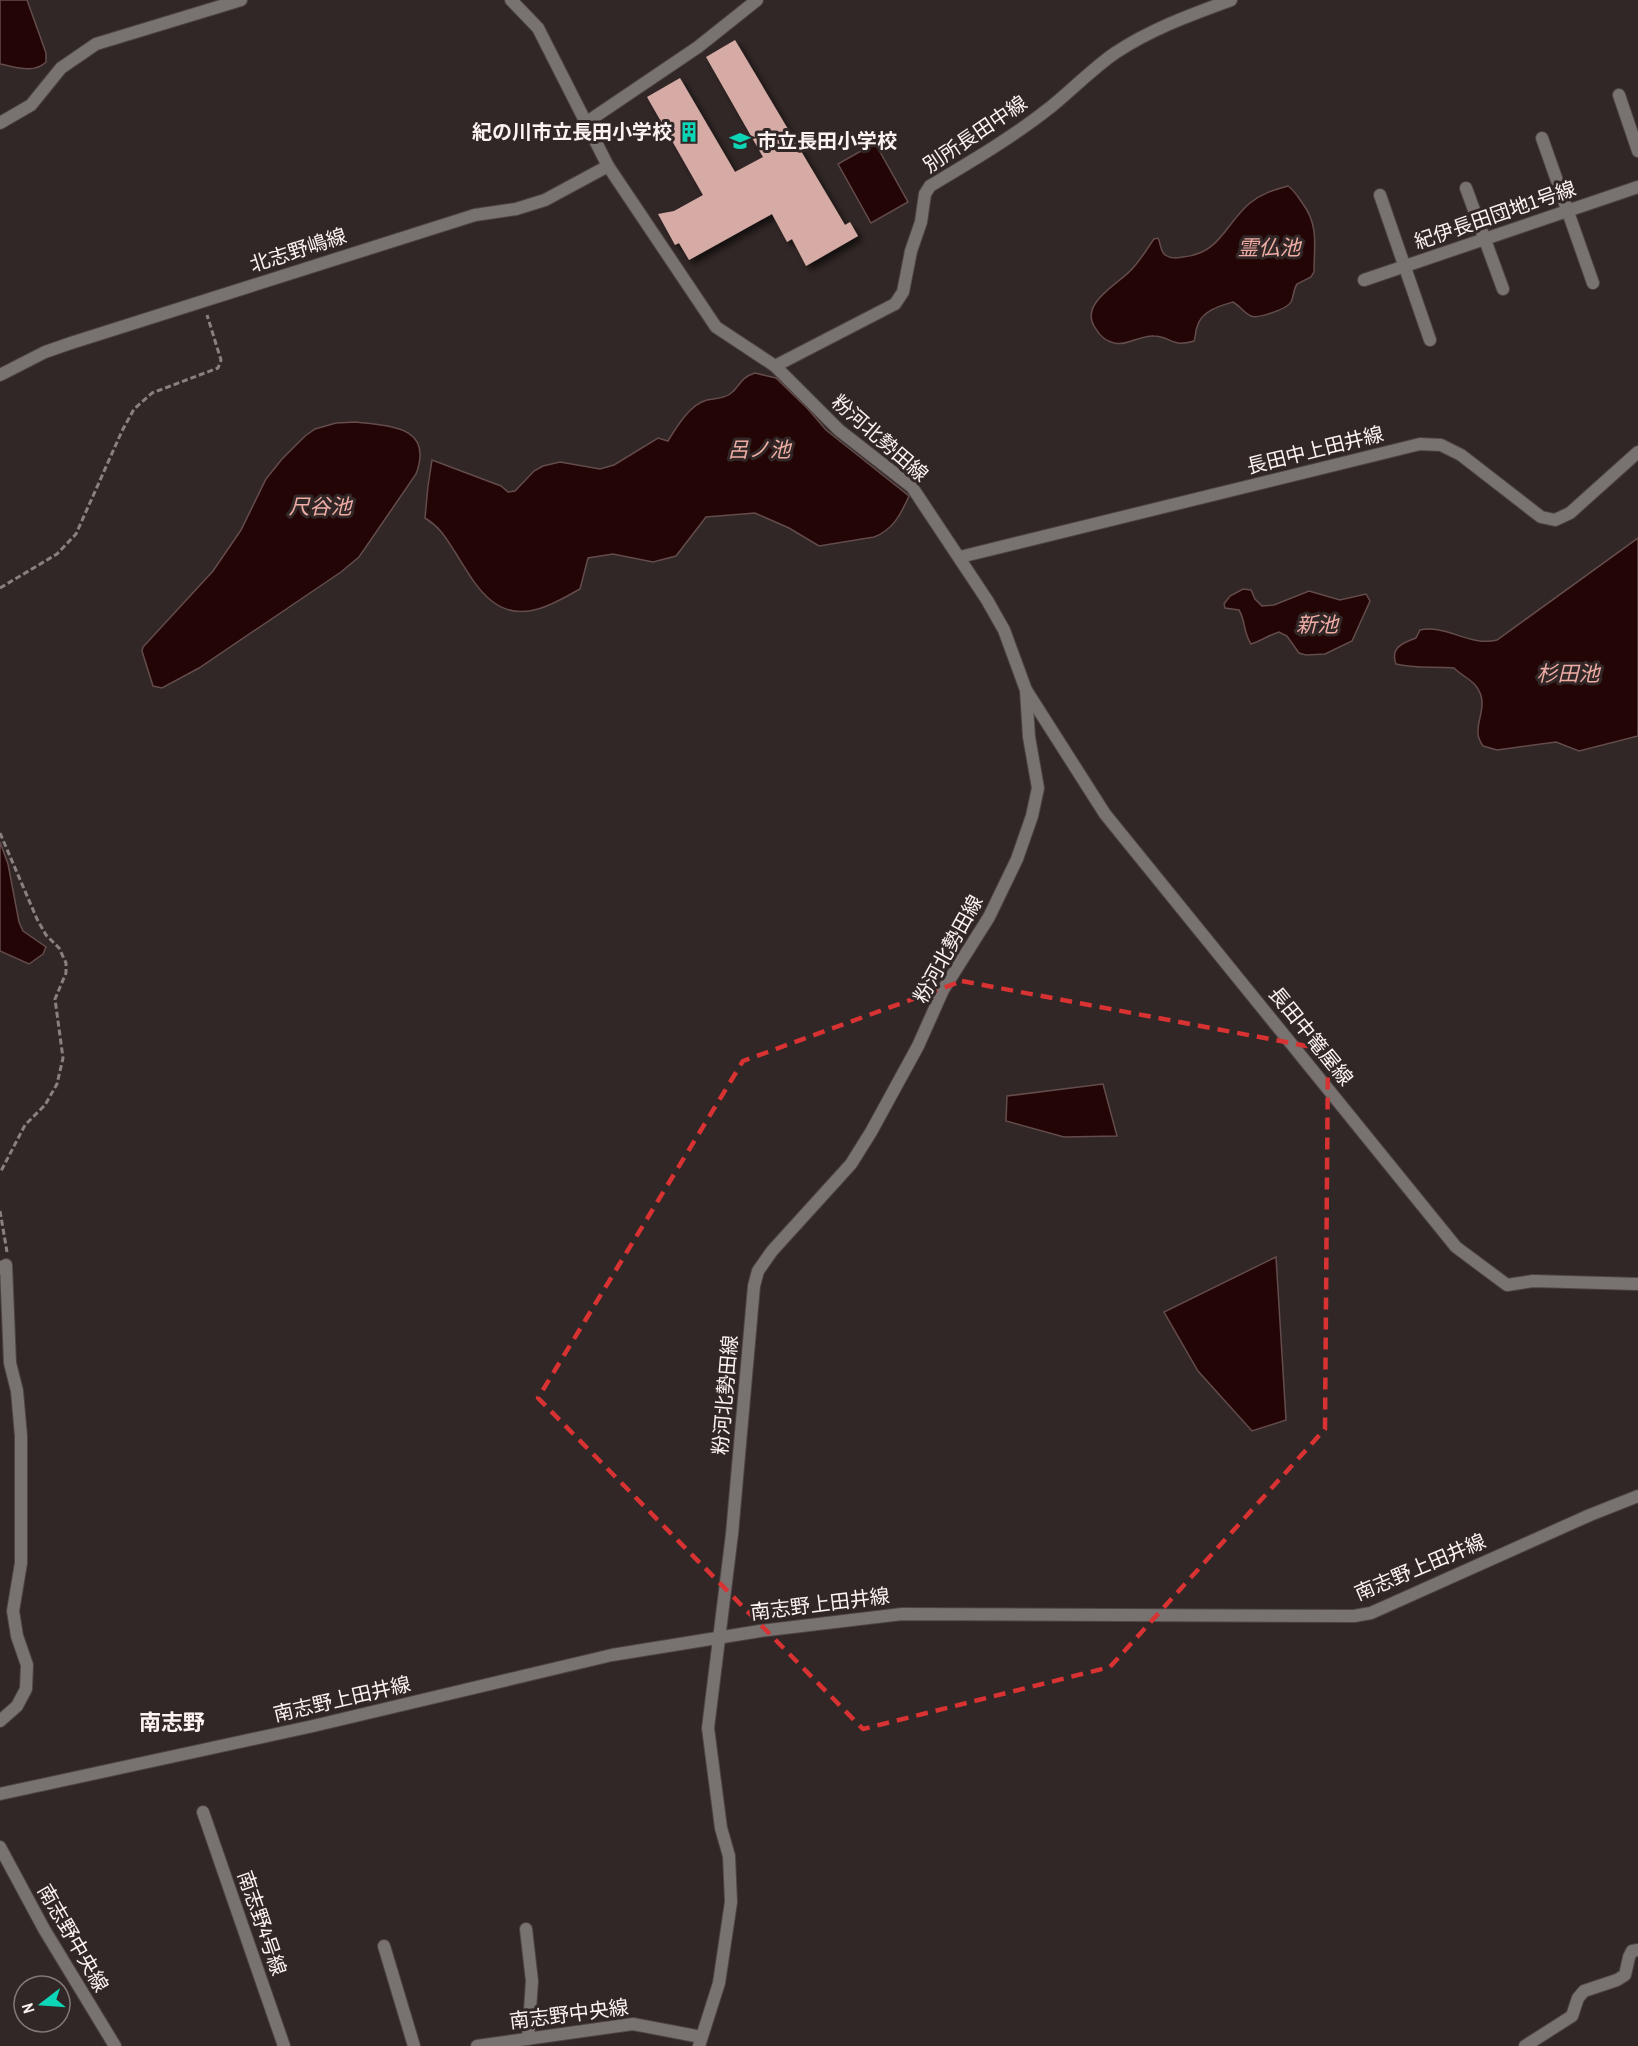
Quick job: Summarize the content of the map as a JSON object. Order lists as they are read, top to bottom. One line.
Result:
{"streets":{"street":["別所長田中線","紀伊長田団地1号線","北志野嶋線","粉河北勢田線","長田中上田井線","長田中篭屋線","南志野上田井線","南志野4号線","南志野中央線"]},"crossings":[["別所長田中線","粉河北勢田線"],["北志野嶋線","粉河北勢田線"],["粉河北勢田線","長田中上田井線"],["粉河北勢田線","長田中篭屋線"],["粉河北勢田線","南志野上田井線"],["粉河北勢田線","南志野中央線"]],"districts":["南志野"],"water":["霊仏池","呂ノ池","尺谷池","新池","杉田池"],"places":{"building":["紀の川市立長田小学校"],"school or university":["市立長田小学校"]},"north":"left"}
